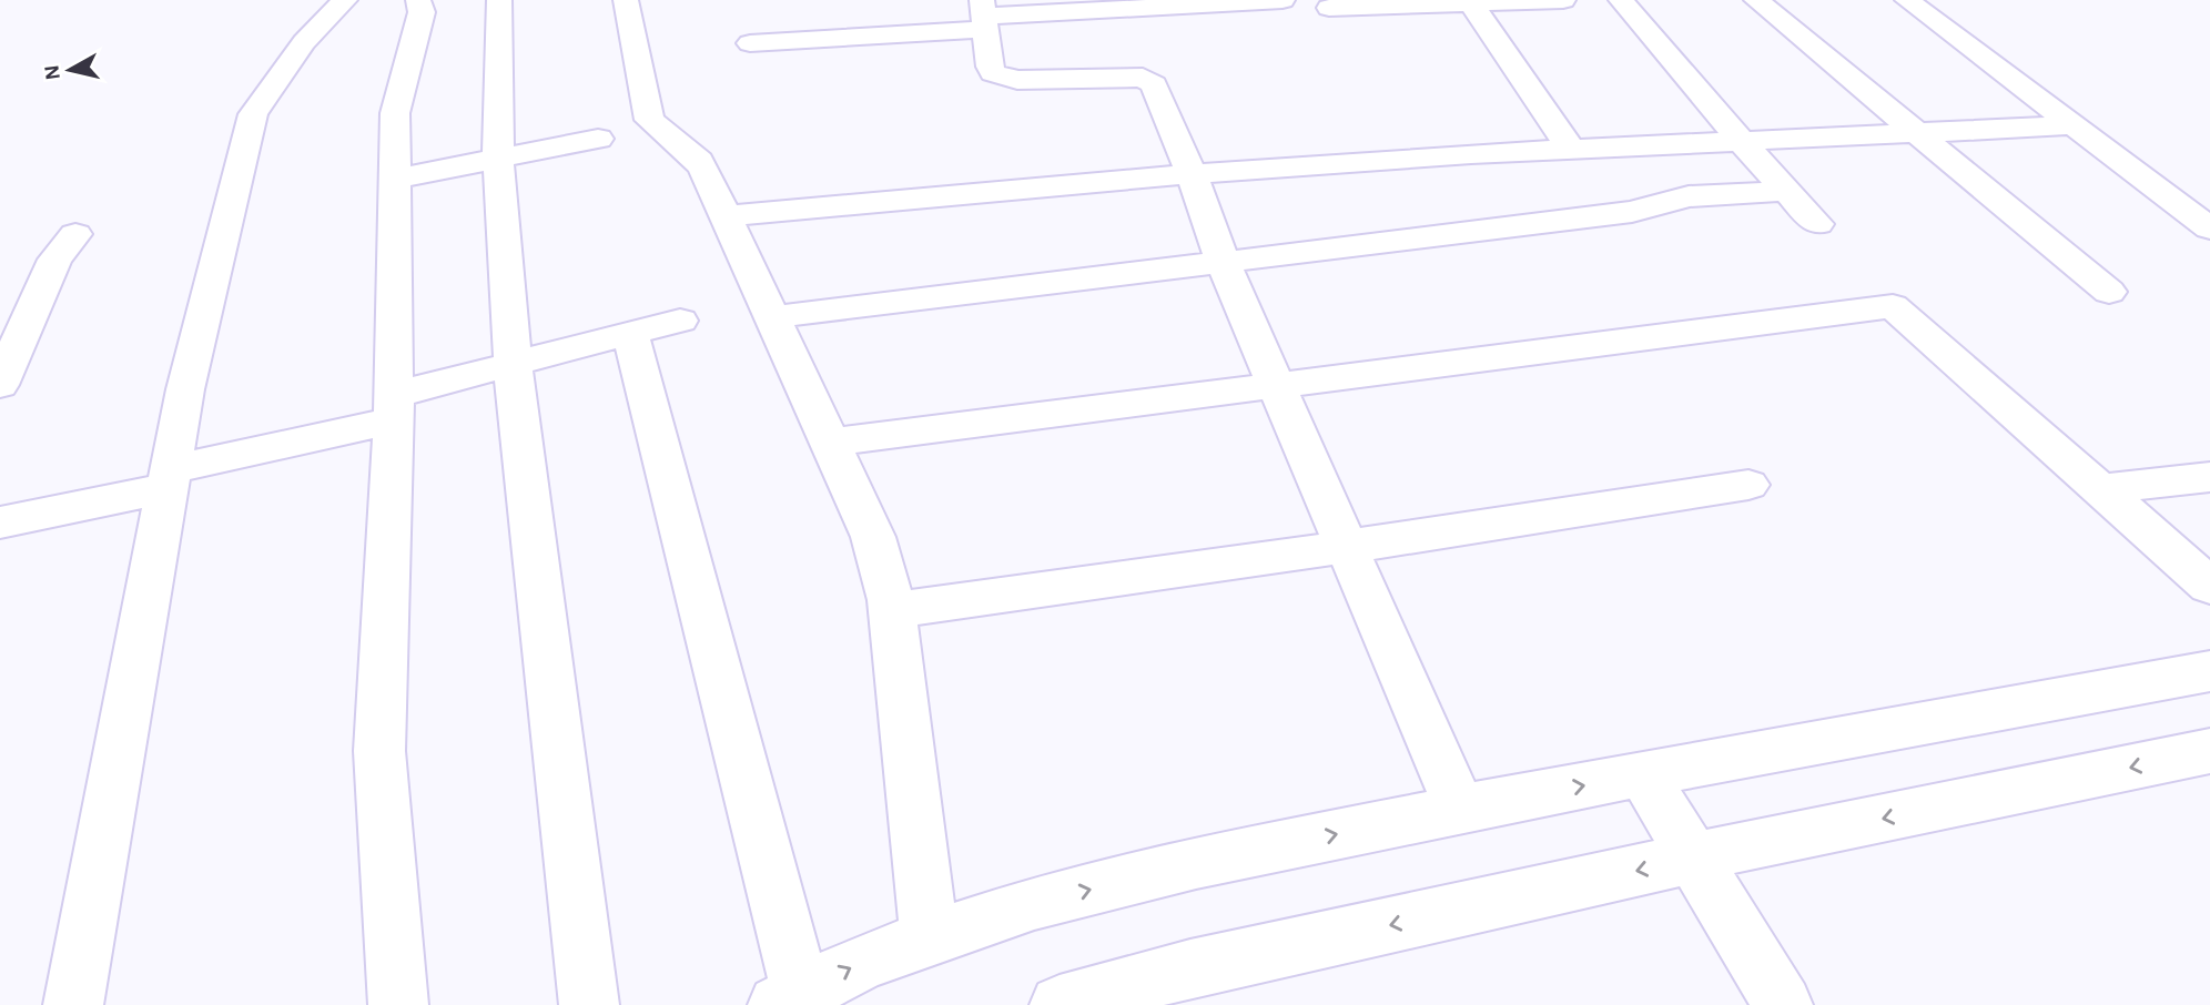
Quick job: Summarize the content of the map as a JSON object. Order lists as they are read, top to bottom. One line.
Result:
{"north":"left"}
